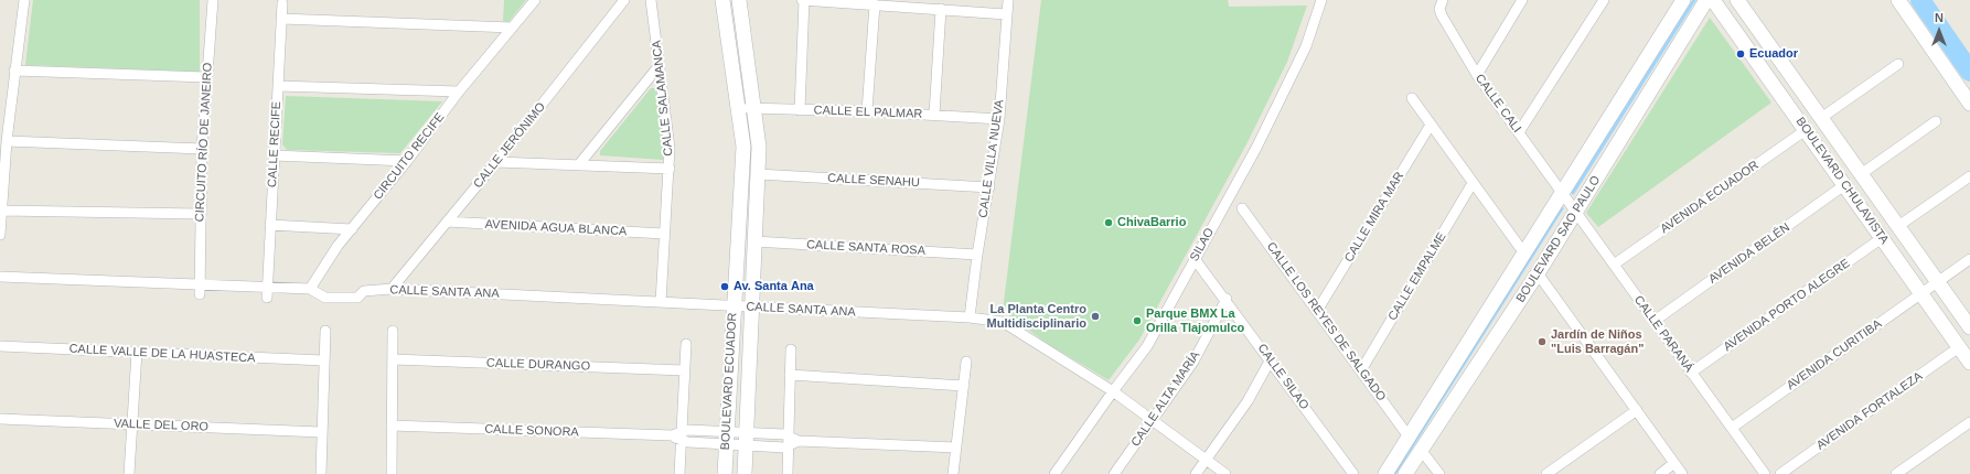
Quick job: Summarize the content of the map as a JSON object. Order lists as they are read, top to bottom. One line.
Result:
{"streets":{"main road":["BOULEVARD CHULAVISTA","BOULEVARD SAO PAULO","BOULEVARD ECUADOR"],"street":["CALLE SALAMANCA","CALLE CALI","CALLE EL PALMAR","CIRCUITO RÍO DE JANEIRO","CALLE RECIFE","CALLE JERÓNIMO","CIRCUITO RECIFE","CALLE VILLA NUEVA","CALLE SENAHU","AVENIDA ECUADOR","CALLE MIRA MAR","AVENIDA AGUA BLANCA","SILAO","CALLE SANTA ROSA","AVENIDA BELÉN","CALLE EMPALME","CALLE SANTA ANA","AVENIDA PORTO ALEGRE","CALLE LOS REYES DE SALGADO","CALLE PARANÁ","CALLE VALLE DE LA HUASTECA","AVENIDA CURITIBA","CALLE DURANGO","CALLE SILAO","CALLE ALTA MARÍA","AVENIDA FORTALEZA","VALLE DEL ORO","CALLE SONORA"]},"crossings":[["CALLE SALAMANCA","AVENIDA AGUA BLANCA"],["CALLE SALAMANCA","CALLE SANTA ANA"],["CALLE CALI","BOULEVARD SAO PAULO"],["CALLE CALI","CALLE PARANÁ"],["CALLE EL PALMAR","CALLE VILLA NUEVA"],["CALLE EL PALMAR","BOULEVARD ECUADOR"],["CALLE JERÓNIMO","AVENIDA AGUA BLANCA"],["CALLE JERÓNIMO","CALLE SANTA ANA"],["CIRCUITO RECIFE","CALLE SANTA ANA"],["CALLE VILLA NUEVA","CALLE SENAHU"],["CALLE VILLA NUEVA","CALLE SANTA ROSA"],["CALLE VILLA NUEVA","CALLE SANTA ANA"],["CALLE SENAHU","BOULEVARD ECUADOR"],["BOULEVARD CHULAVISTA","AVENIDA ECUADOR"],["BOULEVARD CHULAVISTA","AVENIDA BELÉN"],["BOULEVARD CHULAVISTA","AVENIDA PORTO ALEGRE"],["BOULEVARD CHULAVISTA","AVENIDA CURITIBA"],["BOULEVARD CHULAVISTA","AVENIDA FORTALEZA"],["AVENIDA ECUADOR","CALLE PARANÁ"],["CALLE MIRA MAR","CALLE LOS REYES DE SALGADO"],["BOULEVARD SAO PAULO","CALLE LOS REYES DE SALGADO"],["BOULEVARD SAO PAULO","CALLE PARANÁ"],["SILAO","CALLE SANTA ANA"],["SILAO","CALLE SILAO"],["CALLE SANTA ROSA","BOULEVARD ECUADOR"],["AVENIDA BELÉN","CALLE PARANÁ"],["CALLE EMPALME","CALLE LOS REYES DE SALGADO"],["CALLE SANTA ANA","BOULEVARD ECUADOR"],["CALLE SANTA ANA","CALLE ALTA MARÍA"],["AVENIDA PORTO ALEGRE","CALLE PARANÁ"],["CALLE PARANÁ","AVENIDA CURITIBA"],["CALLE SILAO","CALLE ALTA MARÍA"],["BOULEVARD ECUADOR","CALLE SONORA"]],"places":["Ecuador","ChivaBarrio","Av. Santa Ana","La Planta Centro Multidisciplinario","Parque BMX La Orilla Tlajomulco","Jardín de Niños \"Luis Barragán\""],"north":"top"}
